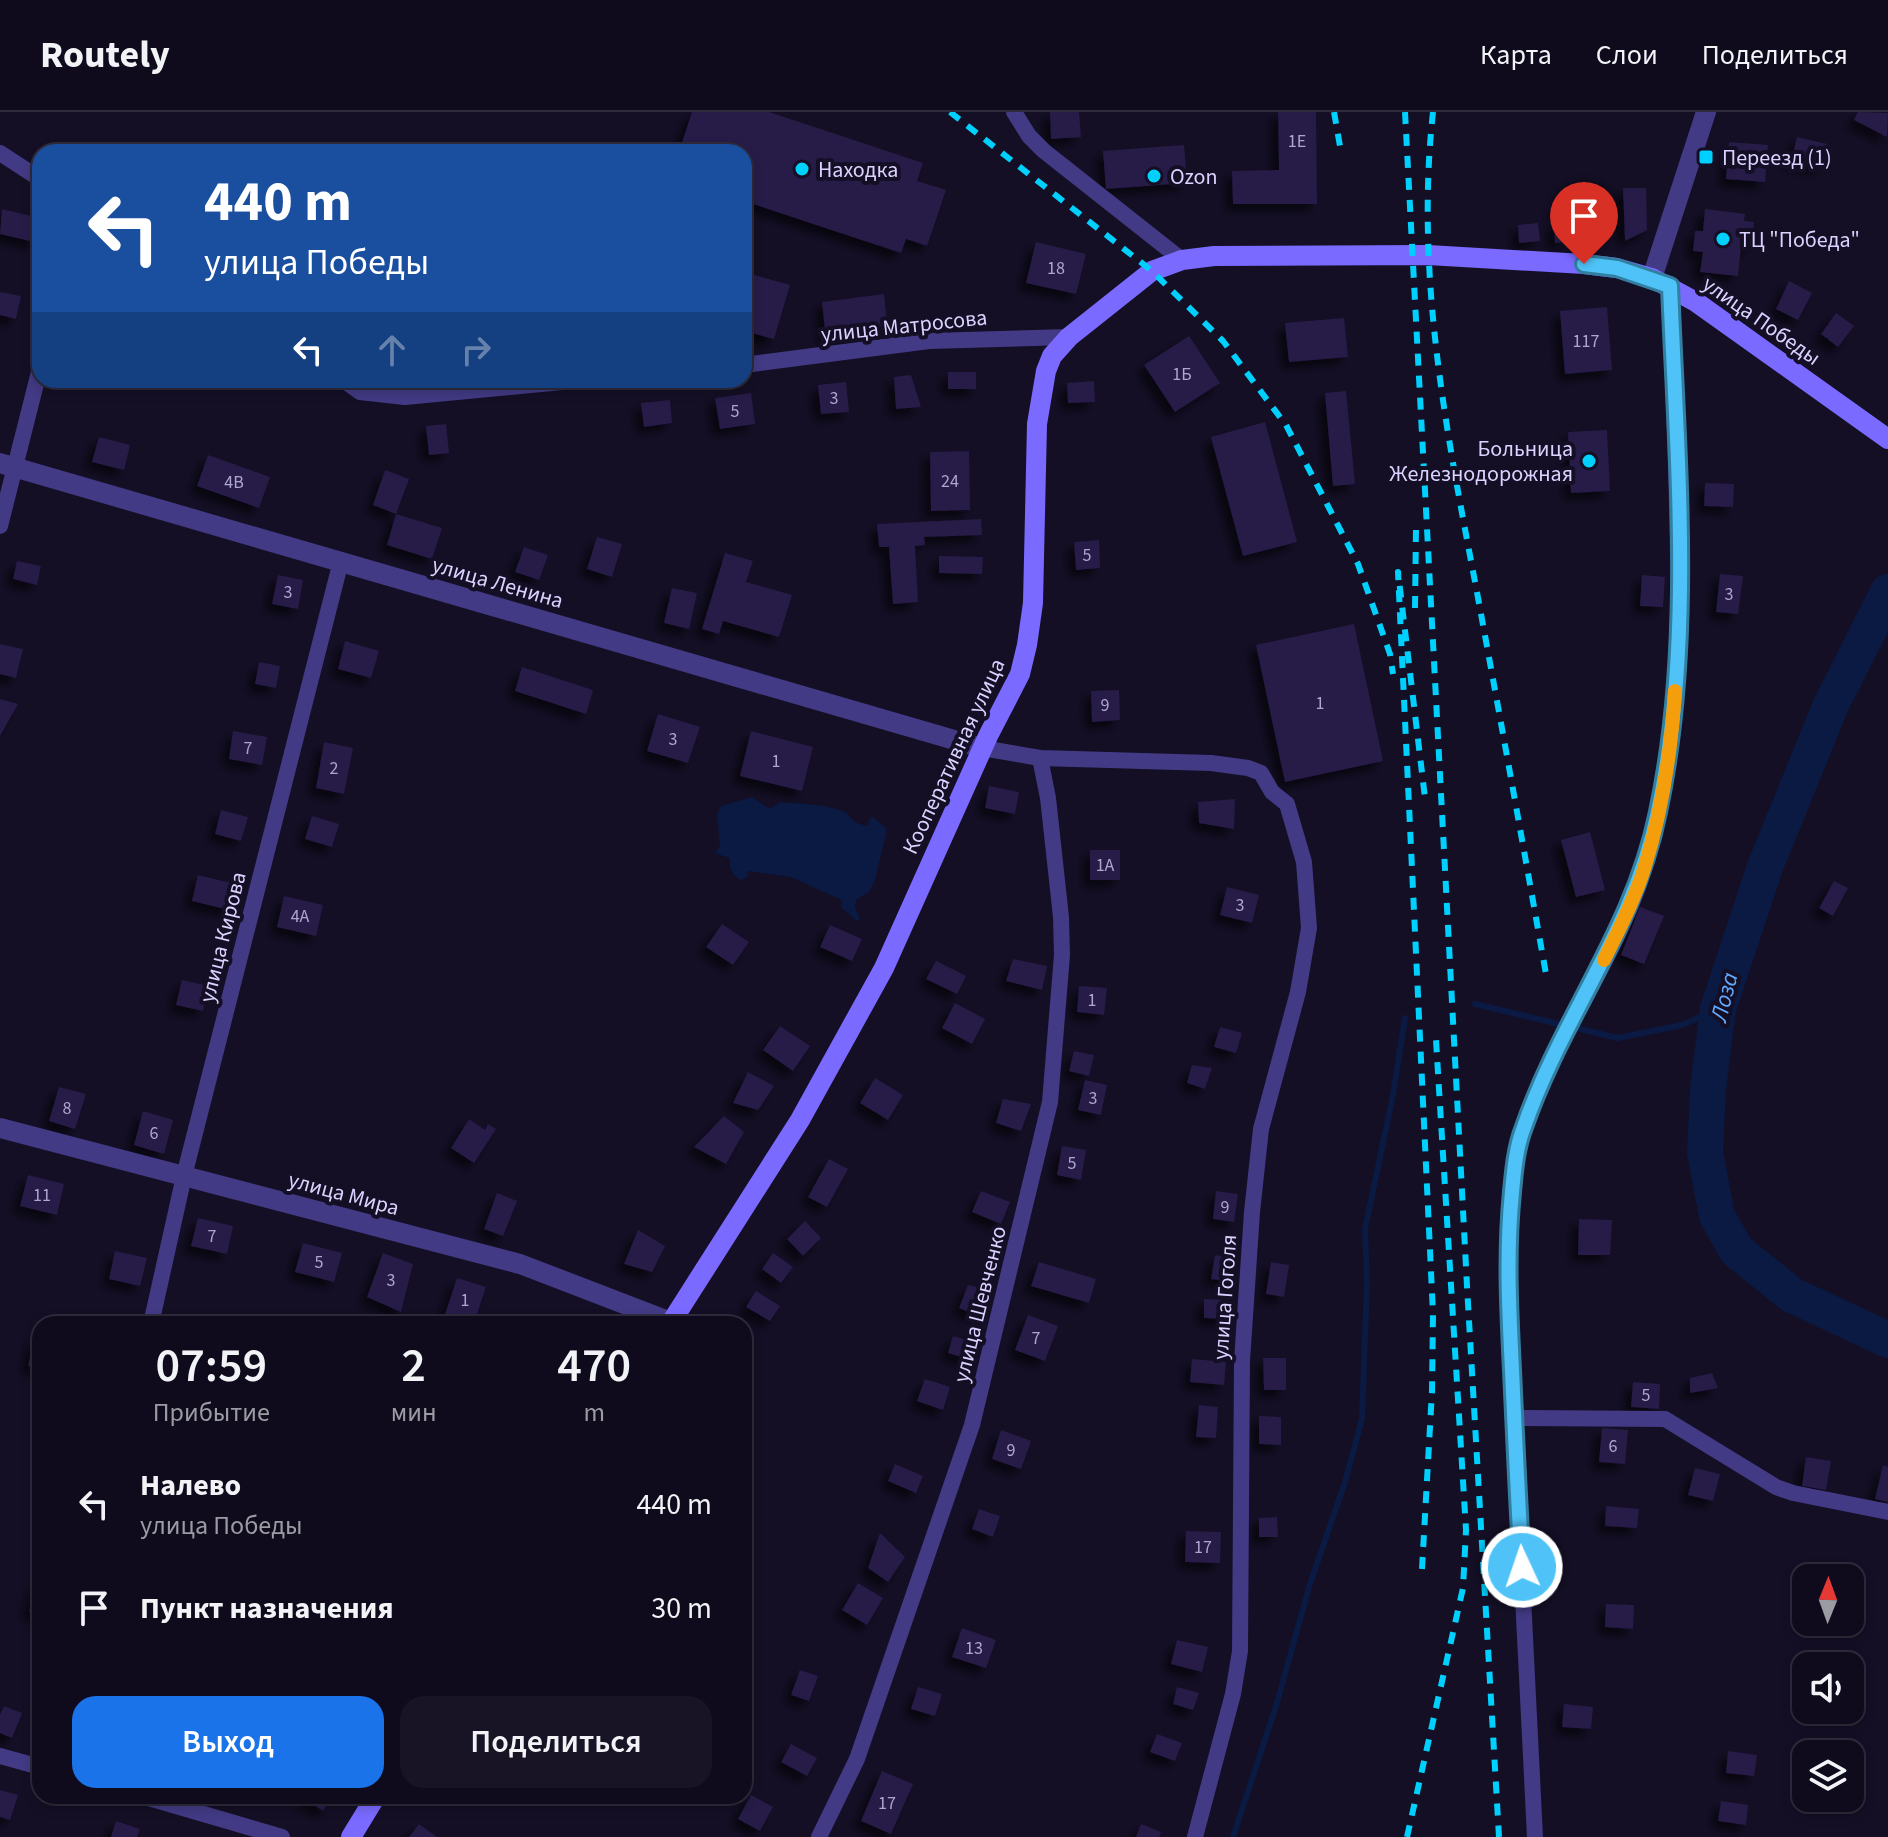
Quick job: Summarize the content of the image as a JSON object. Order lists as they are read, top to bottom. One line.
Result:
{"streets":{"main road":["улица Победы","Кооперативная улица"],"street":["улица Матросова","улица Ленина","улица Кирова","улица Мира","улица Гоголя","улица Шевченко"]},"crossings":[["улица Победы","Кооперативная улица"],["улица Матросова","Кооперативная улица"],["улица Ленина","Кооперативная улица"],["улица Ленина","улица Кирова"],["улица Кирова","улица Мира"],["улица Гоголя","улица Шевченко"]],"water":["Лоза"],"places":{"transit":["Переезд (1)"],"other":["Находка","Ozon","ТЦ \"Победа\"","Больница Железнодорожная"]},"house_numbers":["1Е","18","117","1Б","3","5","24","4В","5","3","3","1","9","3","7","1","2","1А","3","4А","1","3","8","6","5","11","9","7","5","3","1","7","5","6","9","17","13","17"],"north":"top","page":{"header":"Routely","nav":["Карта","Слои","Поделиться"],"turn":["440 m","улица Победы"],"eta":["07:59","Прибытие","2","мин","470","m"],"list":[{"name":"Налево","note":"улица Победы","value":"440 m"},{"name":"Пункт назначения","value":"30 m"}],"buttons":["Выход","Поделиться"]}}
